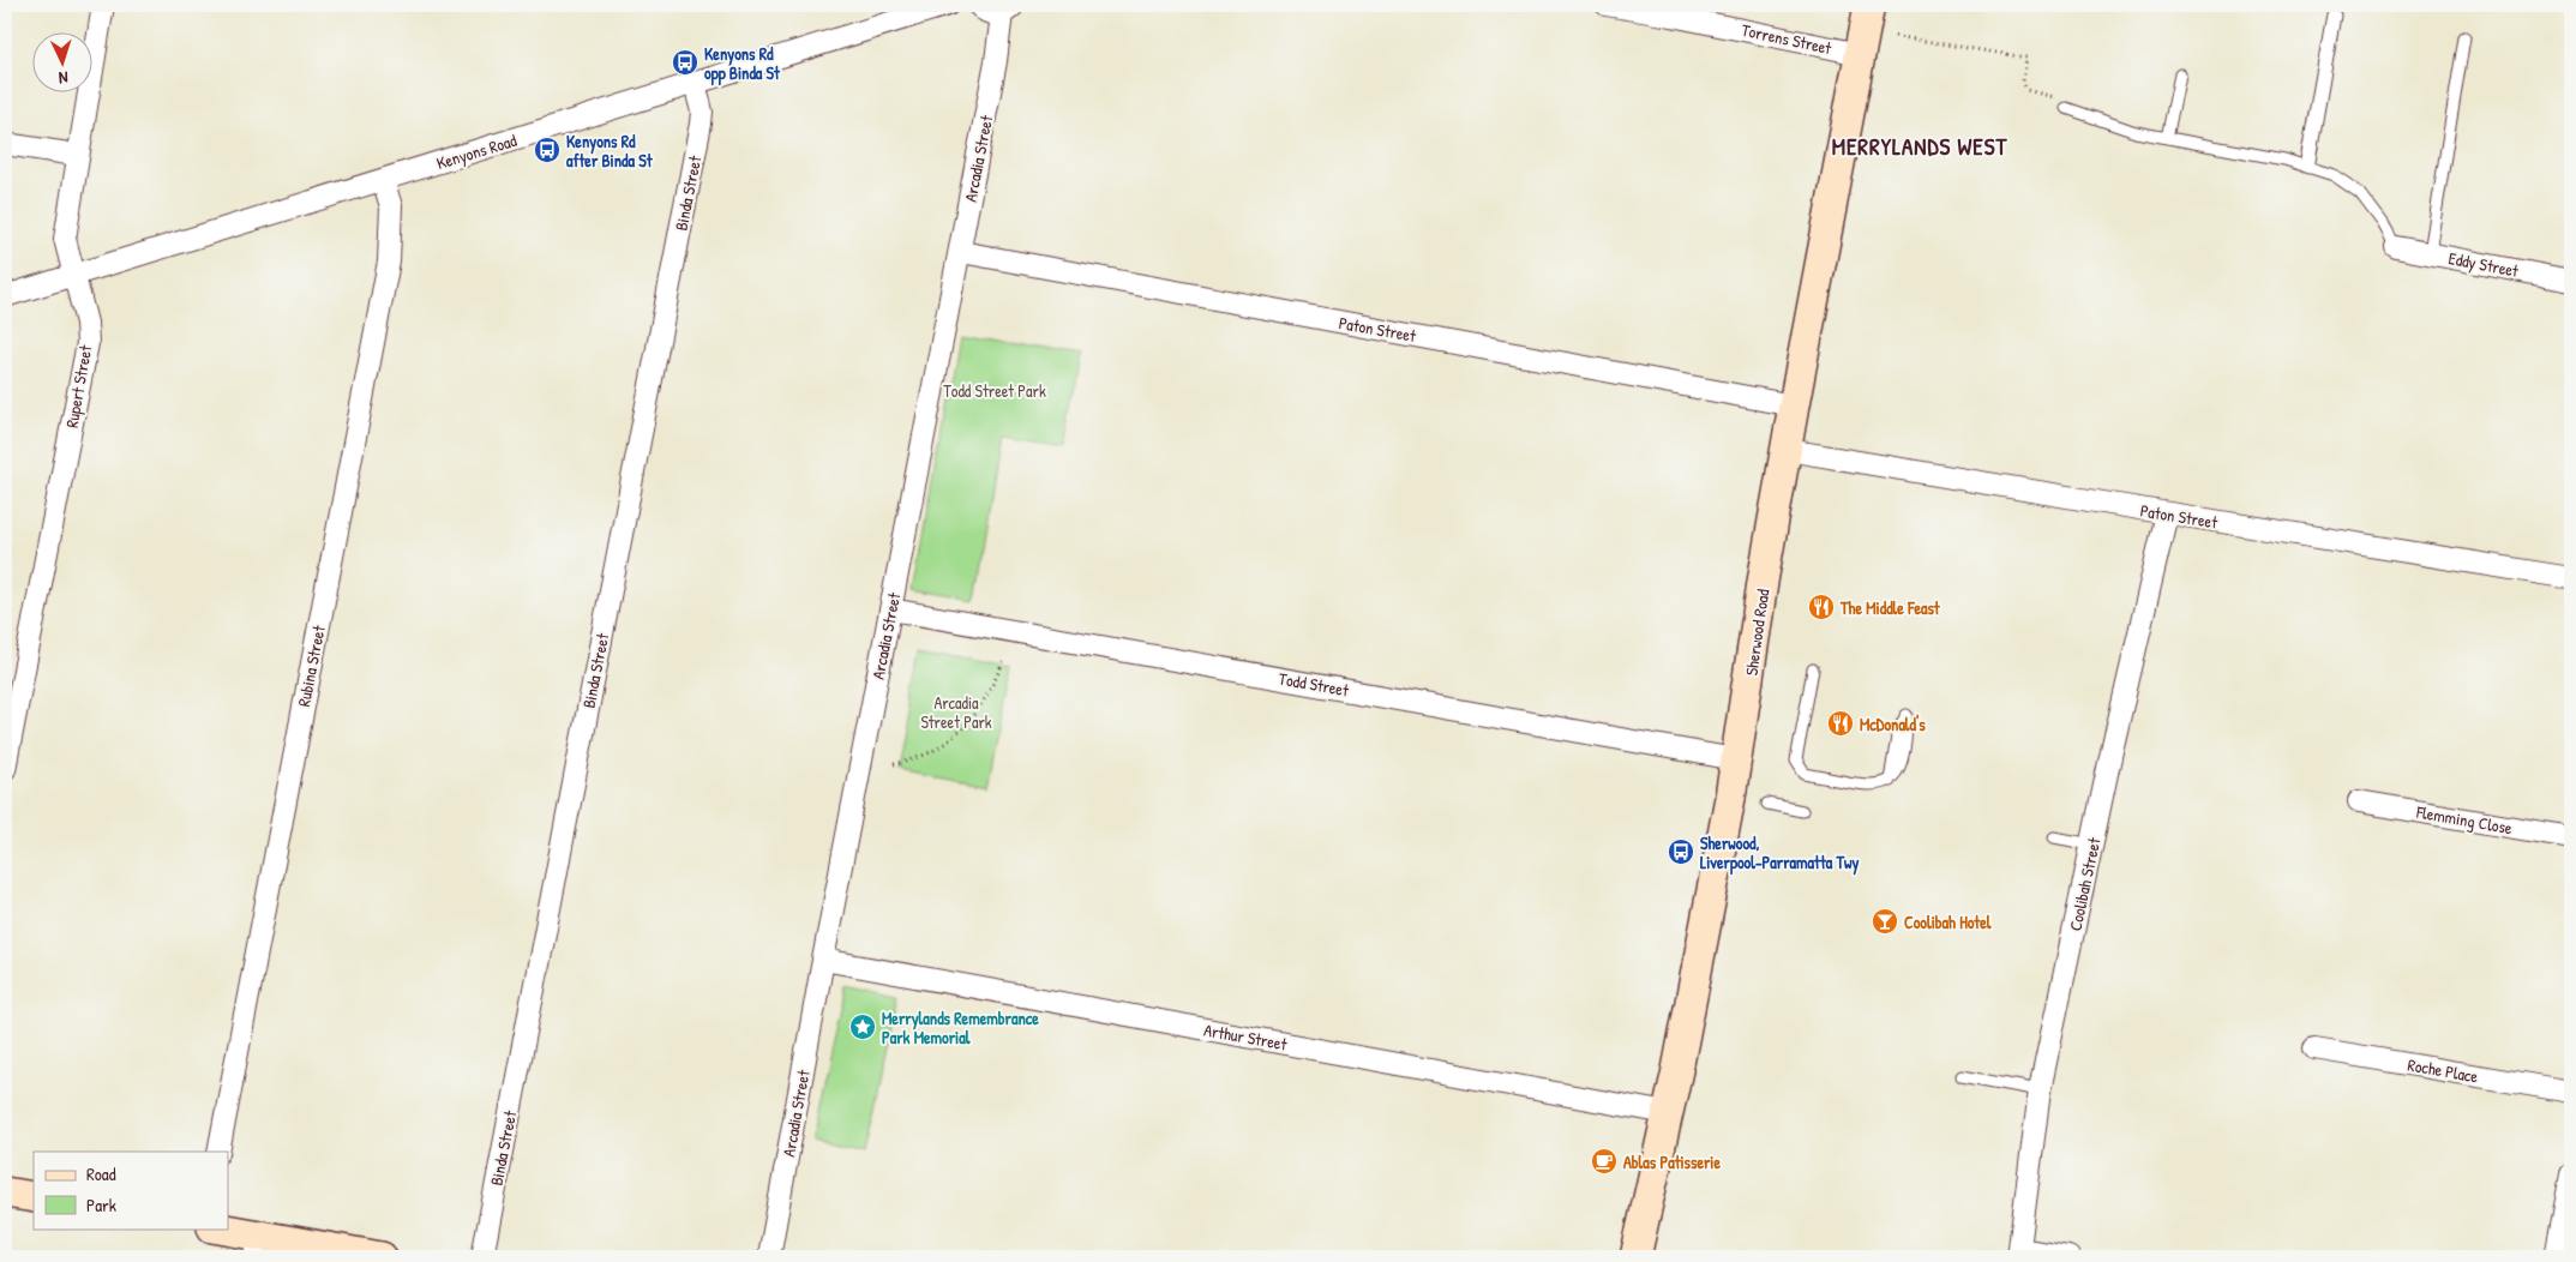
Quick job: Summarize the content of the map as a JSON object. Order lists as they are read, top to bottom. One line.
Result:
{"streets":{"main road":["Sherwood Road"],"street":["Torrens Street","Kenyons Road","Arcadia Street","Binda Street","Eddy Street","Paton Street","Rupert Street","Rubina Street","Todd Street","Flemming Close","Coolibah Street","Arthur Street","Roche Place"]},"crossings":[["Torrens Street","Sherwood Road"],["Kenyons Road","Binda Street"],["Kenyons Road","Rupert Street"],["Kenyons Road","Rubina Street"],["Arcadia Street","Paton Street"],["Arcadia Street","Todd Street"],["Arcadia Street","Arthur Street"],["Paton Street","Sherwood Road"],["Paton Street","Coolibah Street"],["Sherwood Road","Todd Street"],["Sherwood Road","Arthur Street"]],"districts":["MERRYLANDS WEST"],"parks":["Todd Street Park","Arcadia Street Park"],"places":{"bus stop":["Kenyons Rd opp Binda St","Kenyons Rd after Binda St","Sherwood, Liverpool-Parramatta Twy"],"restaurant":["The Middle Feast","McDonald's"],"bar":["Coolibah Hotel"],"place":["Merrylands Remembrance Park Memorial"],"cafe":["Ablas Patisserie"]},"legend":["Road","Park"],"north":"bottom"}
